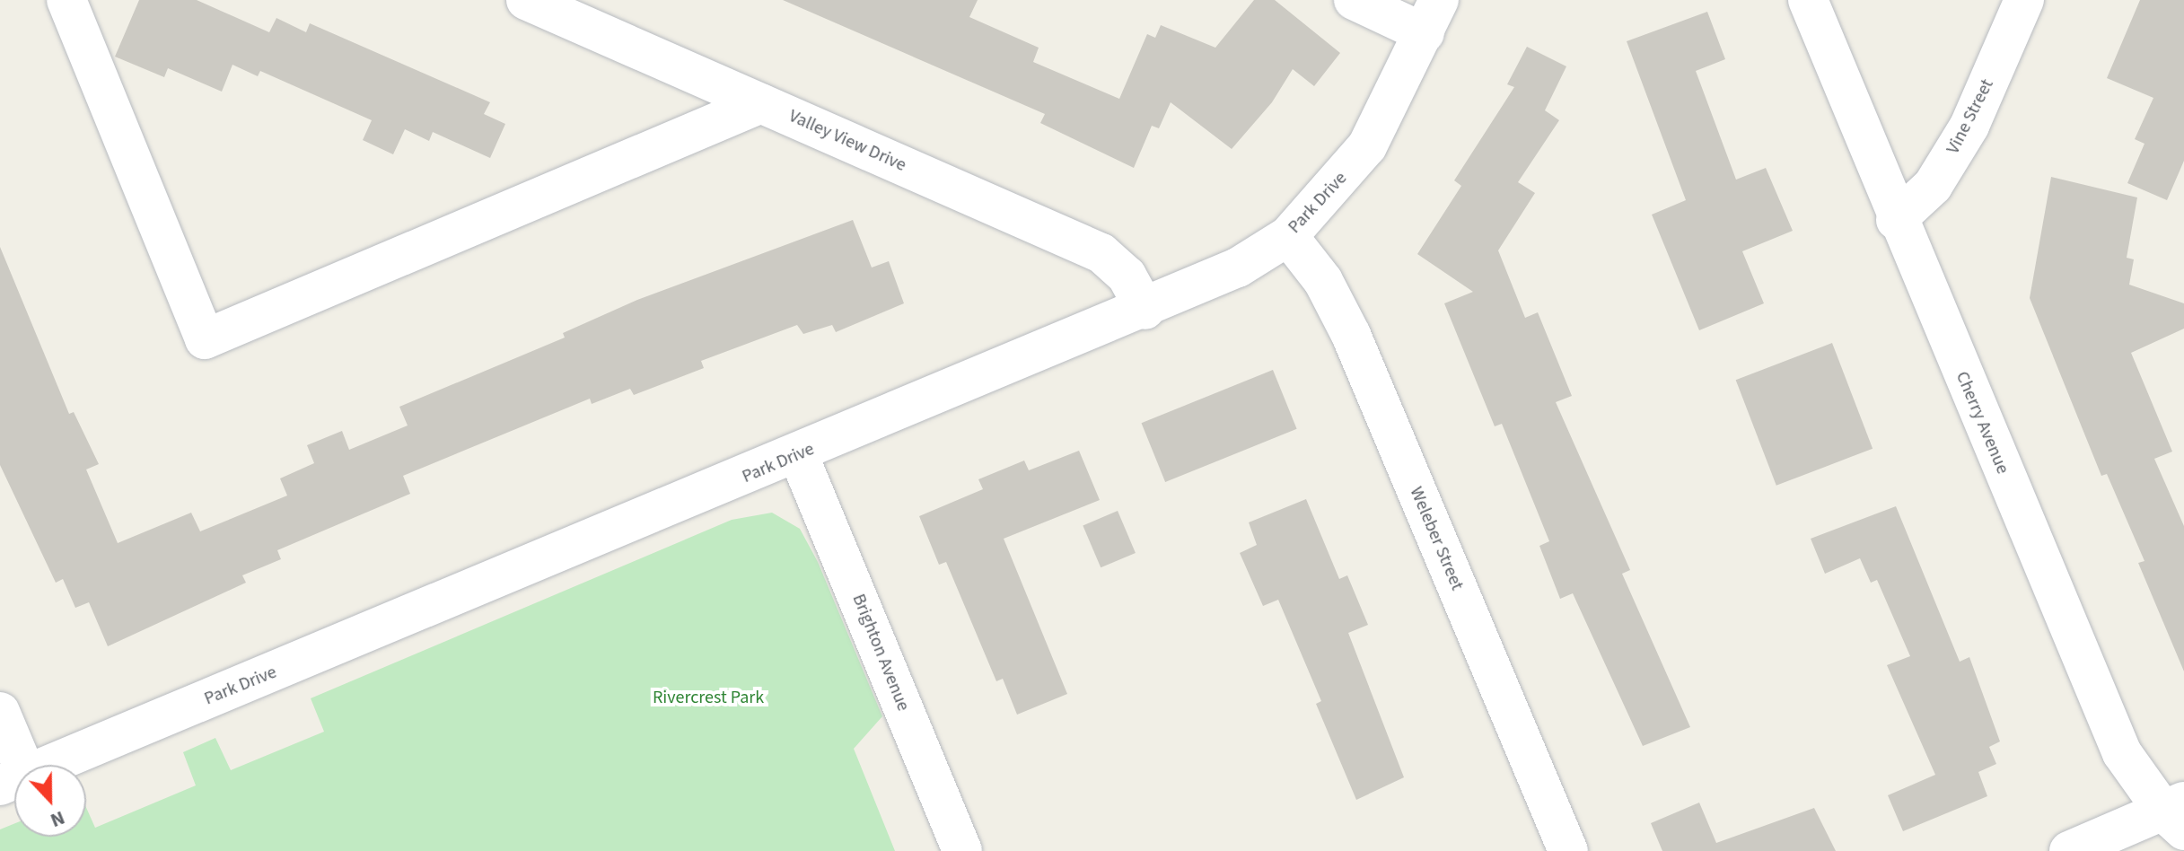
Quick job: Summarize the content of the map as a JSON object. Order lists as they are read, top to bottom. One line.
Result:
{"streets":{"street":["Vine Street","Valley View Drive","Park Drive","Cherry Avenue","Weleber Street","Brighton Avenue"]},"crossings":[["Vine Street","Cherry Avenue"],["Valley View Drive","Park Drive"],["Park Drive","Weleber Street"],["Park Drive","Brighton Avenue"]],"parks":["Rivercrest Park"],"north":"bottom"}
